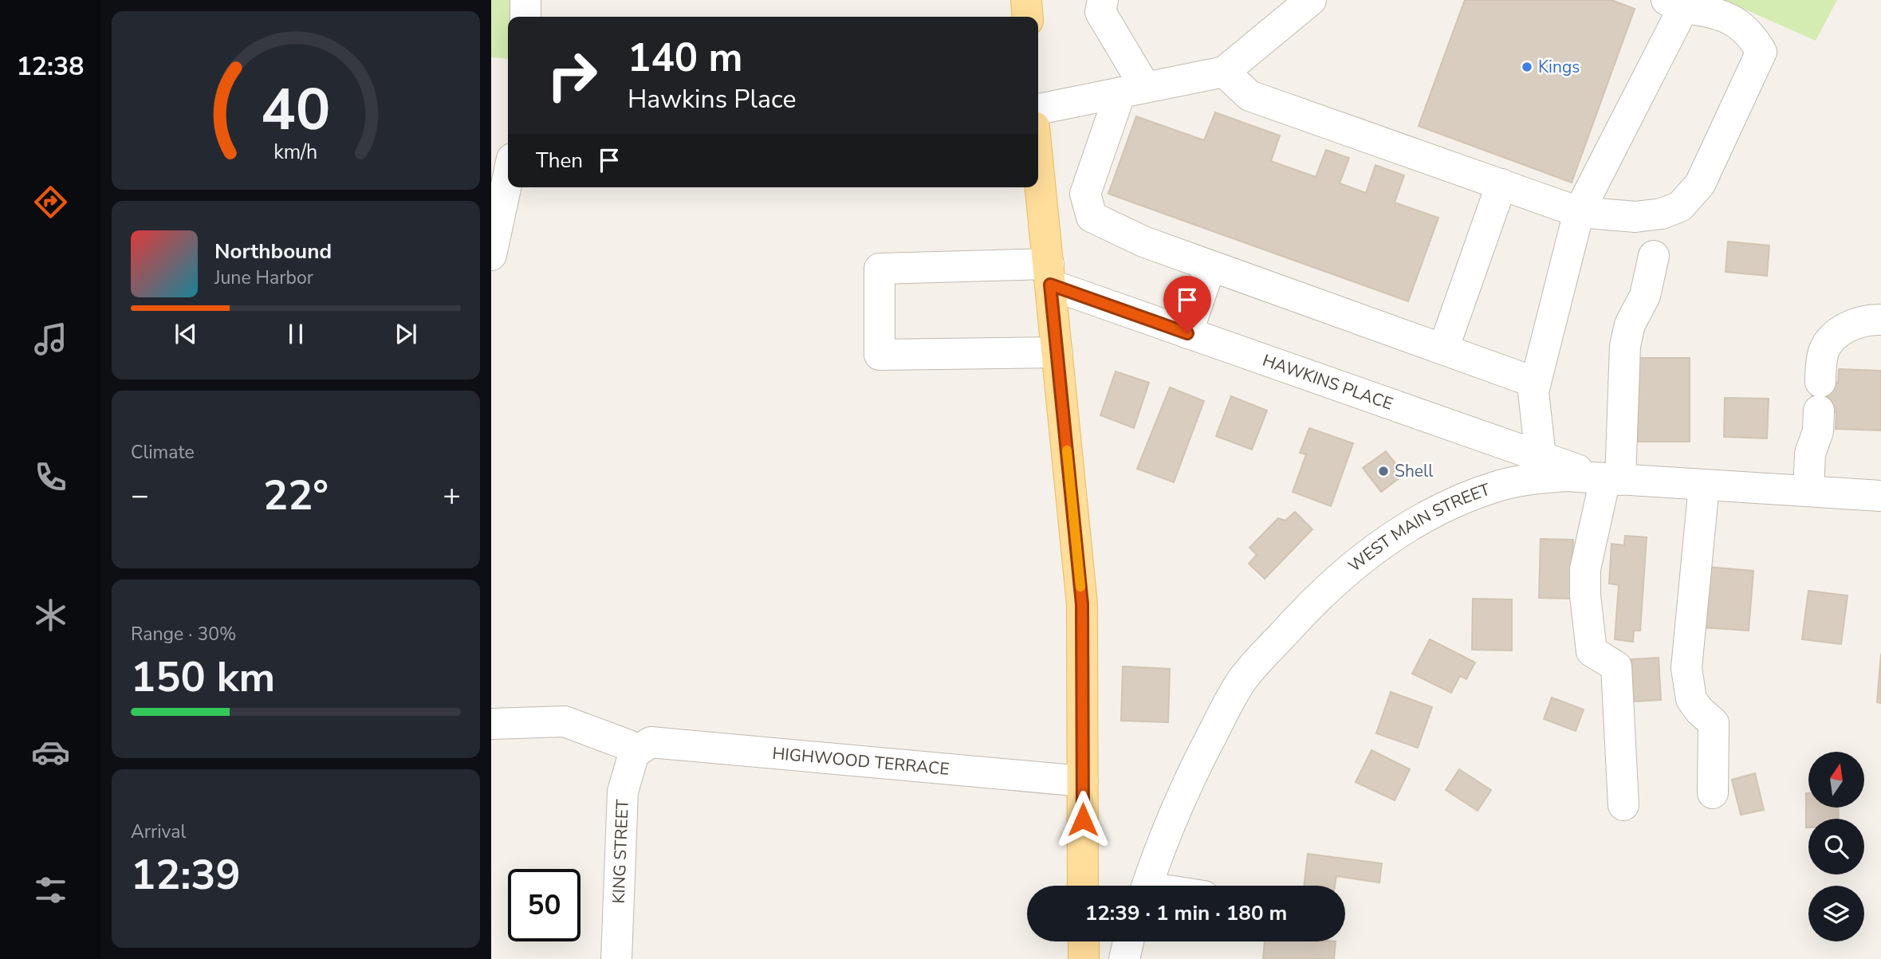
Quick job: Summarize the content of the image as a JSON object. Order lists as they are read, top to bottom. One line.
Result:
{"streets":{"street":["HAWKINS PLACE","WEST MAIN STREET","HIGHWOOD TERRACE","KING STREET"]},"crossings":[["HAWKINS PLACE","WEST MAIN STREET"],["HIGHWOOD TERRACE","KING STREET"]],"places":["Kings","Shell"],"north":"top","page":{"tabs":"12:38","turn":["140 m","Hawkins Place"],"then":"Then","song":["Northbound","June Harbor"],"tile":["Climate",["Range · 30%","150 km"],["Arrival","12:39"]],"heat":["−","22°","+"],"limit":"50","trip":"12:39 · 1 min · 180 m","gauge":["40","km/h"]}}
